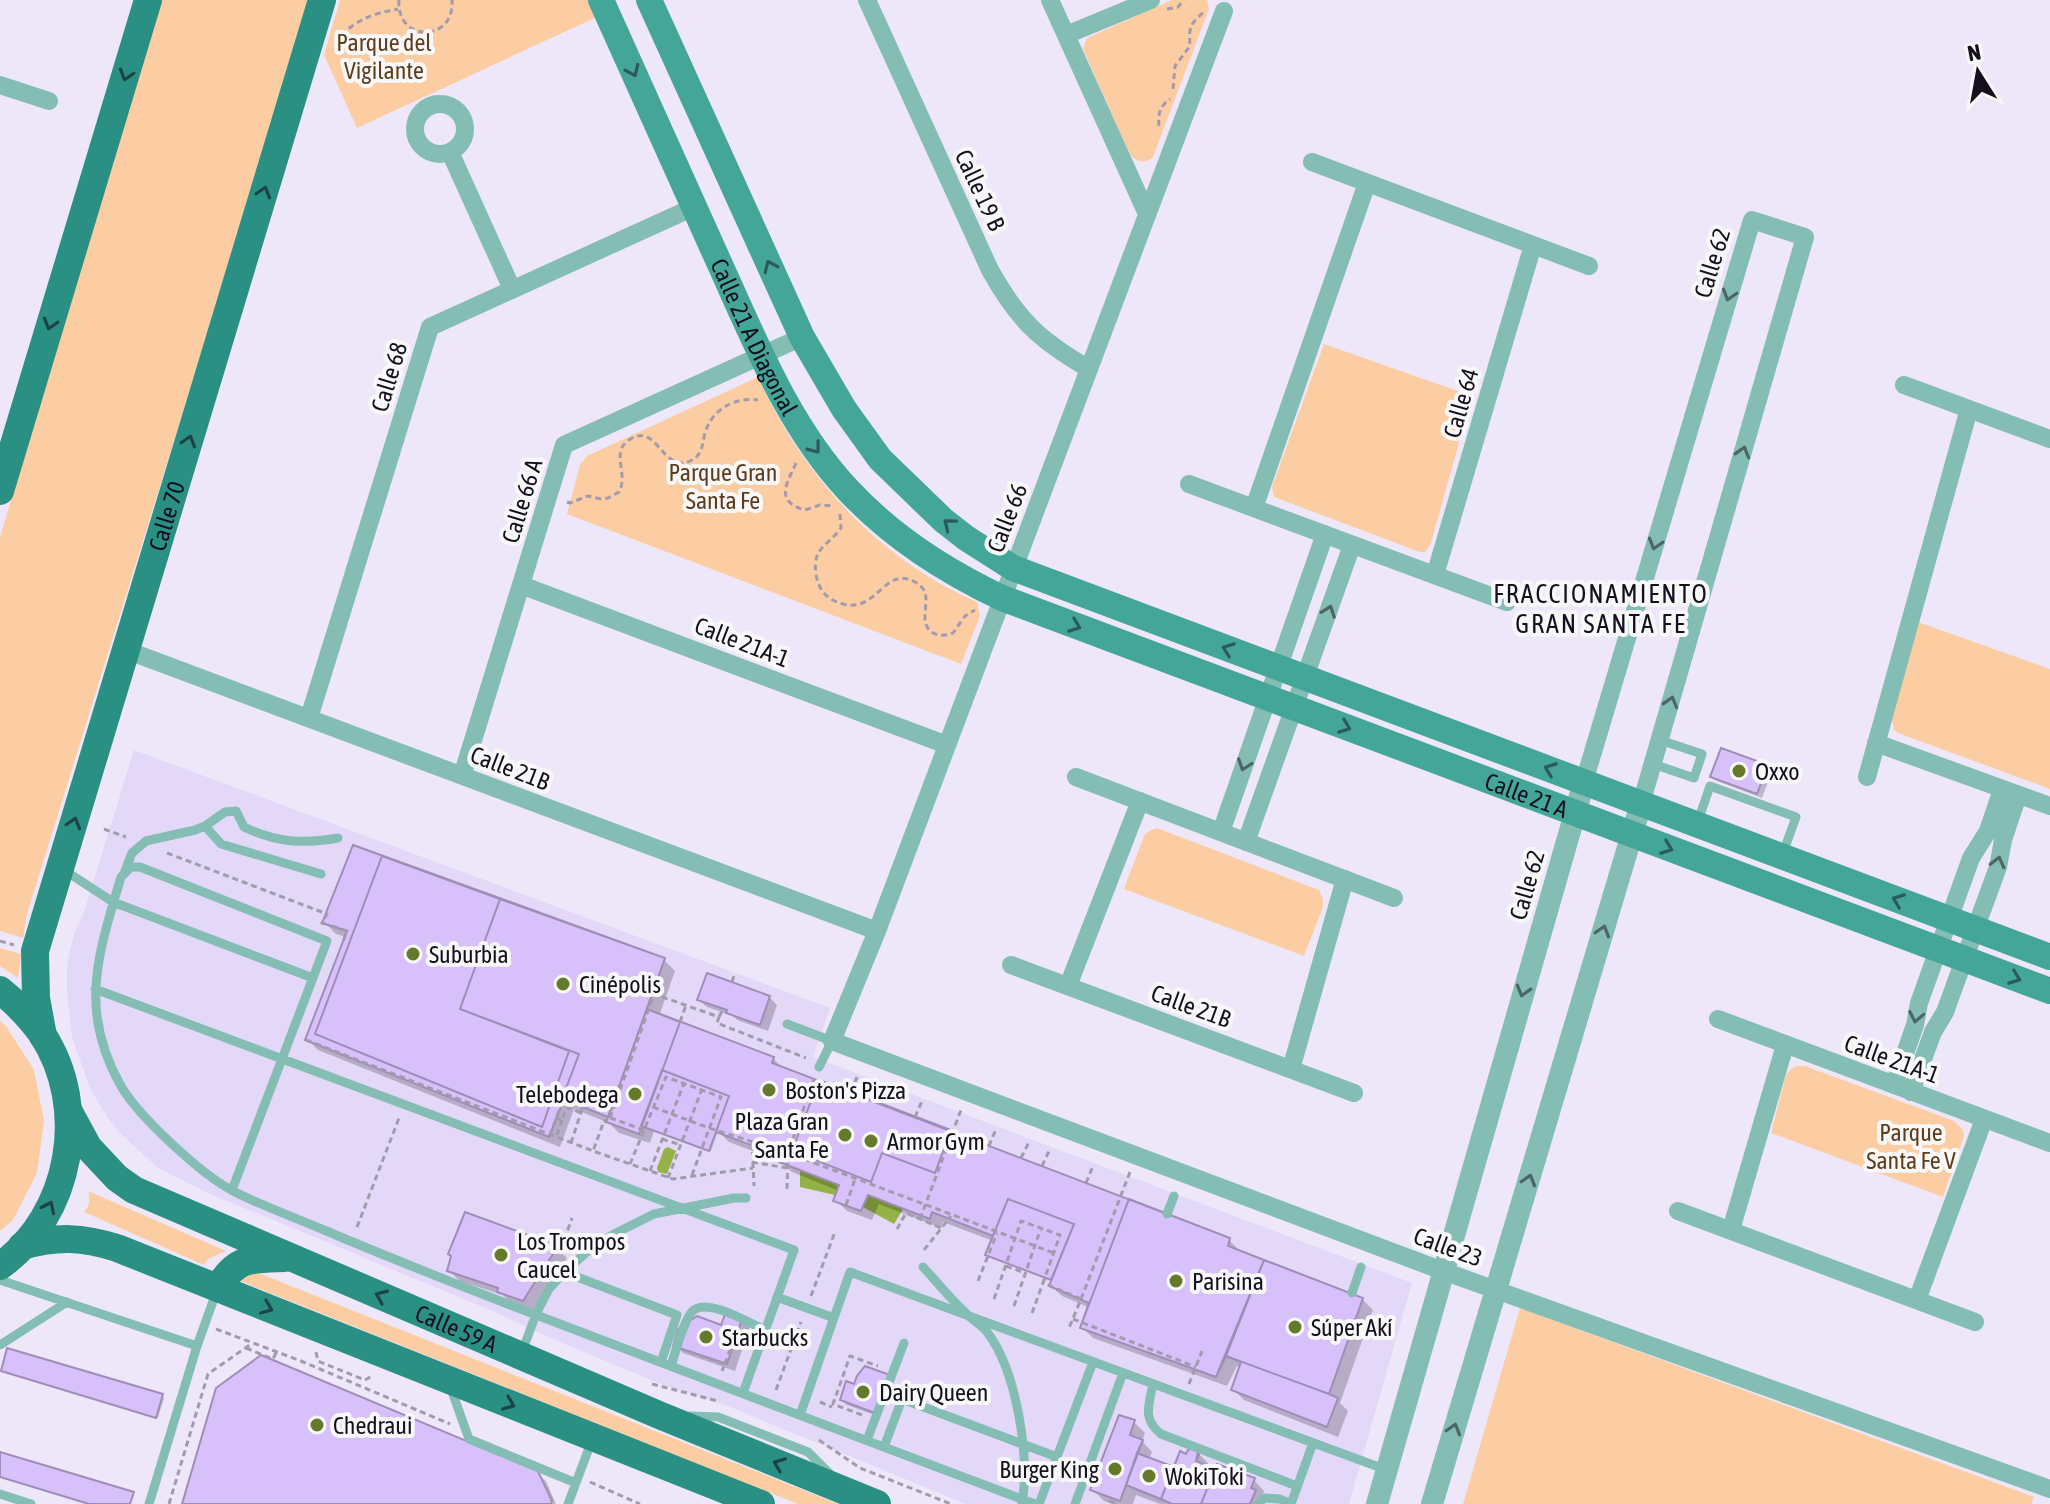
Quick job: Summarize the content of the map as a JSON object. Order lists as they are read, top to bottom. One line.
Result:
{"streets":{"main road":["Calle 21 A Diagonal","Calle 70","Calle 21 A","Calle 59 A"],"street":["Calle 19 B","Calle 62","Calle 68","Calle 64","Calle 66 A","Calle 66","Calle 21A-1","Calle 21B","Calle 23"]},"crossings":[["Calle 19 B","Calle 66"],["Calle 62","Calle 21 A"],["Calle 62","Calle 23"],["Calle 21 A Diagonal","Calle 68"],["Calle 21 A Diagonal","Calle 66 A"],["Calle 21 A Diagonal","Calle 66"],["Calle 21 A Diagonal","Calle 21 A"],["Calle 68","Calle 21B"],["Calle 66 A","Calle 21A-1"],["Calle 66 A","Calle 21B"],["Calle 70","Calle 21B"],["Calle 66","Calle 21A-1"],["Calle 66","Calle 21B"],["Calle 66","Calle 21 A"],["Calle 66","Calle 23"]],"districts":["FRACCIONAMIENTO GRAN SANTA FE"],"parks":["Parque del Vigilante","Parque Gran Santa Fe","Parque Santa Fe V"],"places":["Oxxo","Suburbia","Cinépolis","Boston's Pizza","Telebodega","Plaza Gran Santa Fe","Armor Gym","Los Trompos Caucel","Parisina","Súper Akí","Starbucks","Dairy Queen","Chedraui","Burger King","WokiToki"],"north":"top"}
